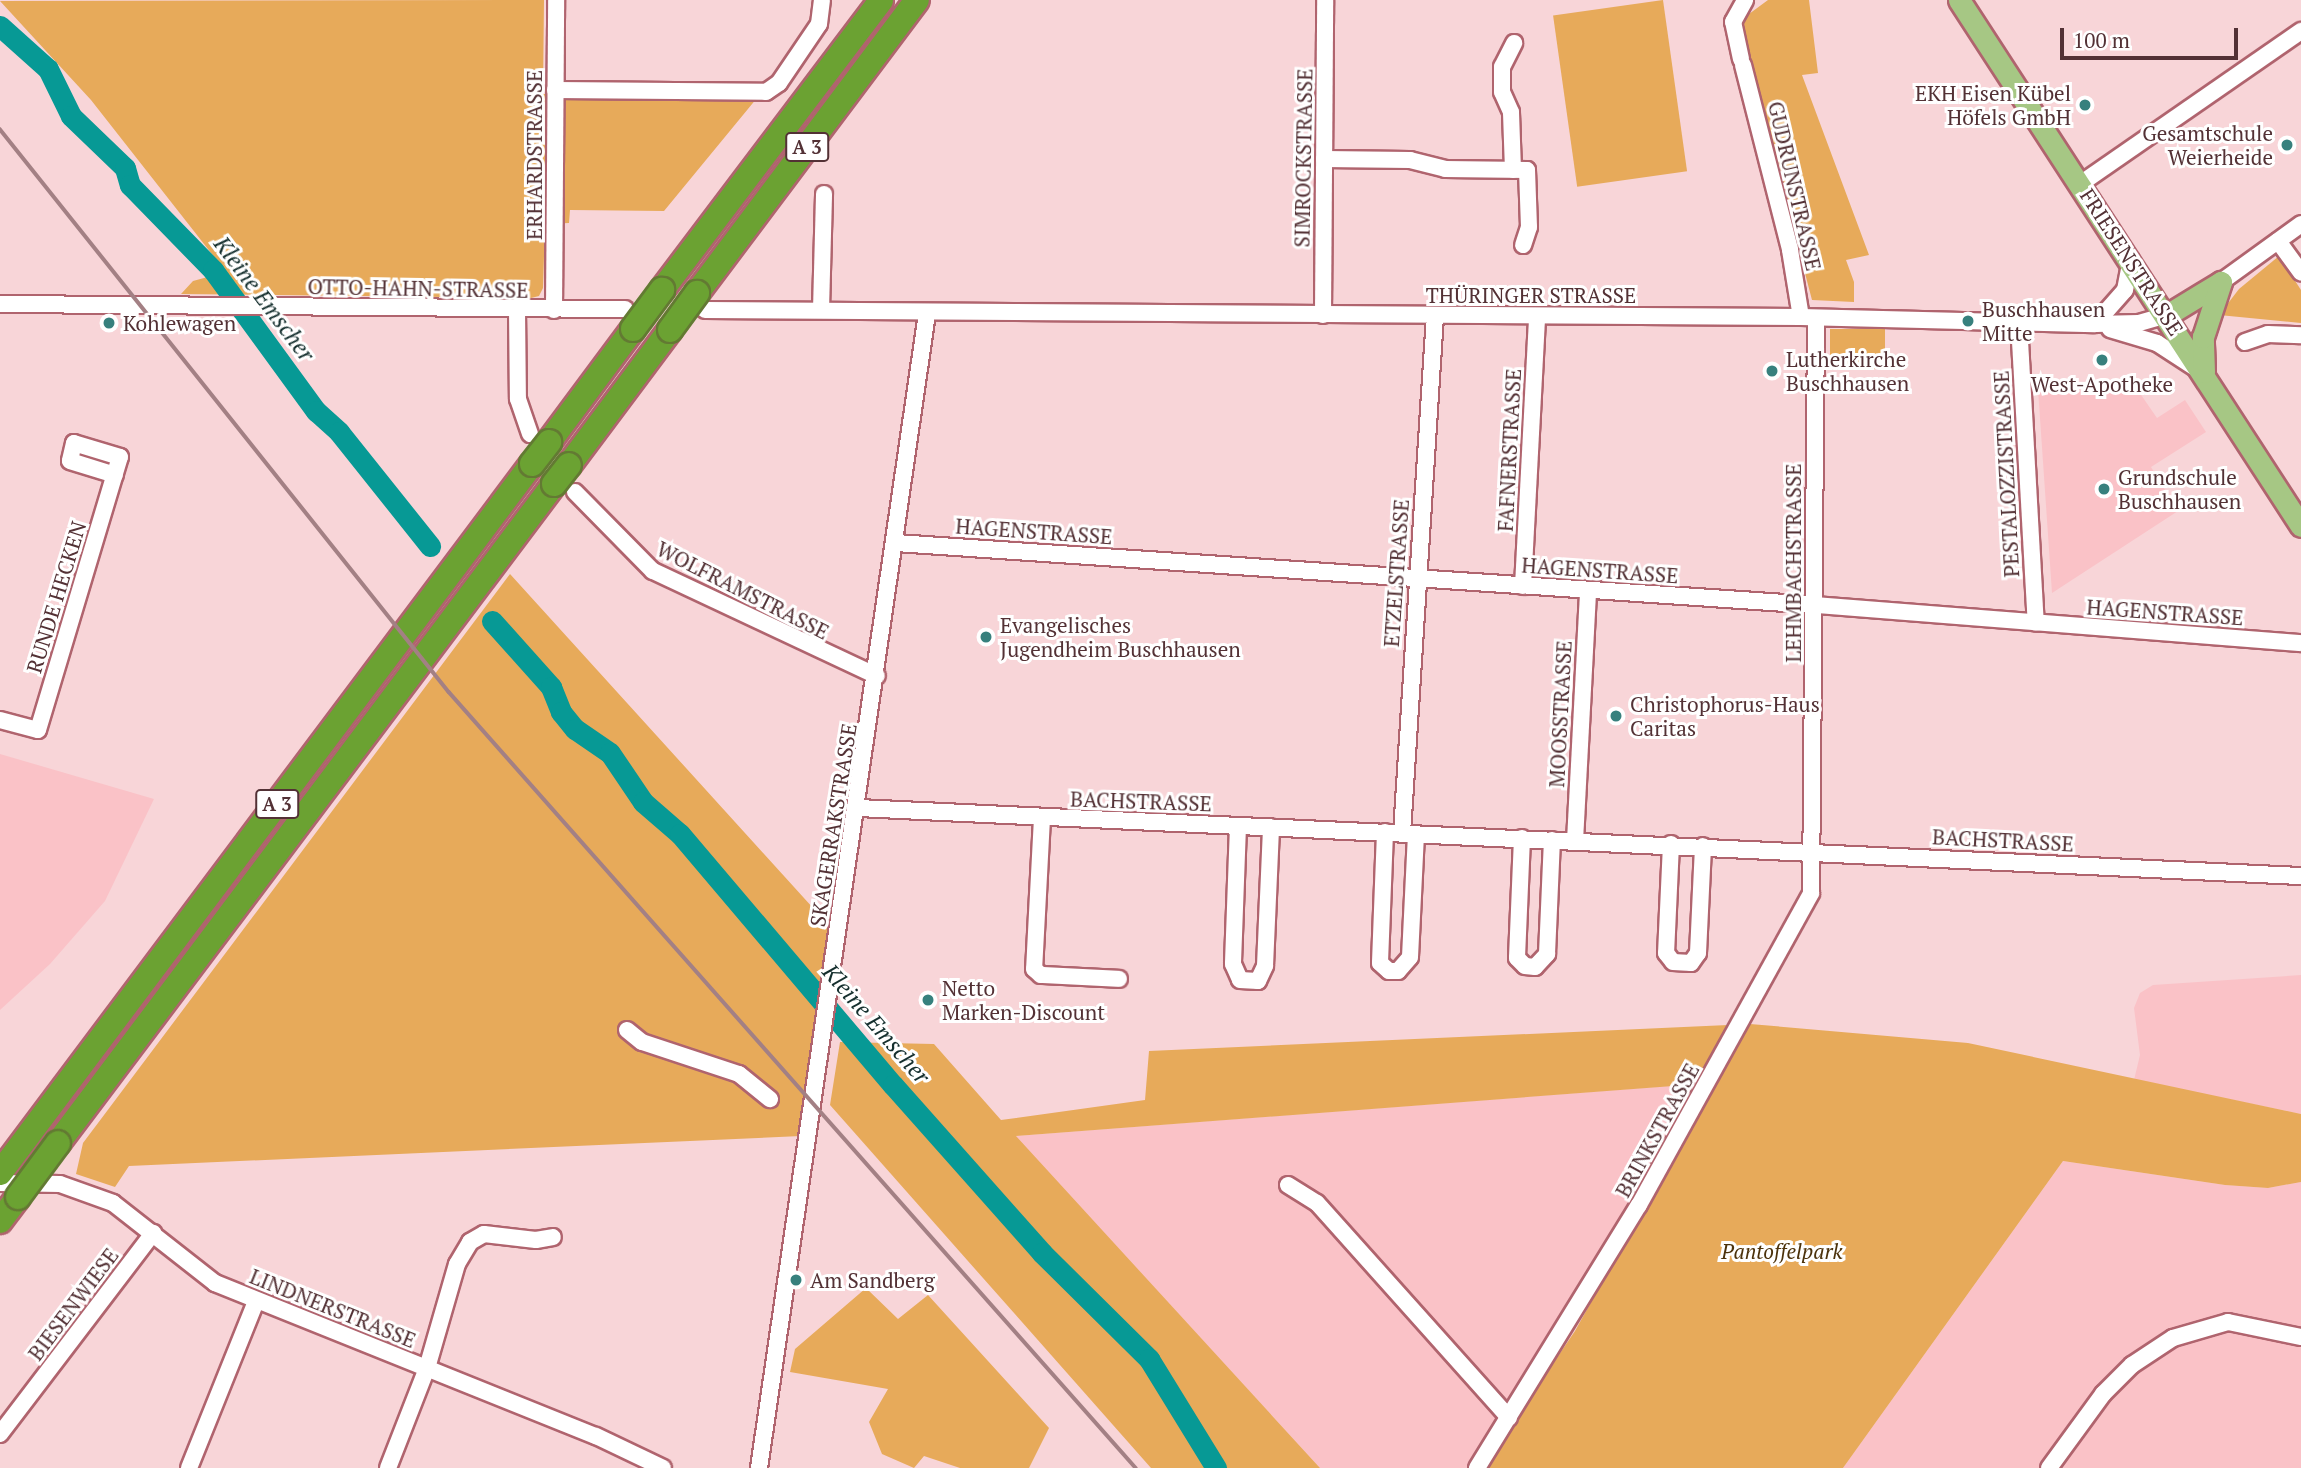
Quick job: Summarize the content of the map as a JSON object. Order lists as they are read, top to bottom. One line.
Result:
{"streets":{"highway":["A 3"],"main road":["FRIESENSTRASSE"],"street":["ERHARDSTRASSE","SIMROCKSTRASSE","GUDRUNSTRASSE","OTTO-HAHN-STRASSE","THÜRINGER STRASSE","FAFNERSTRASSE","PESTALOZZISTRASSE","HAGENSTRASSE","LEHMBACHSTRASSE","ETZELSTRASSE","WOLFRAMSTRASSE","RUNDE HECKEN","MOOSSTRASSE","BACHSTRASSE","SKAGERRAKSTRASSE","BRINKSTRASSE","BIESENWIESE","LINDNERSTRASSE"]},"crossings":[["A 3","OTTO-HAHN-STRASSE"],["A 3","WOLFRAMSTRASSE"],["A 3","LINDNERSTRASSE"],["ERHARDSTRASSE","OTTO-HAHN-STRASSE"],["SIMROCKSTRASSE","THÜRINGER STRASSE"],["GUDRUNSTRASSE","THÜRINGER STRASSE"],["GUDRUNSTRASSE","LEHMBACHSTRASSE"],["FRIESENSTRASSE","THÜRINGER STRASSE"],["THÜRINGER STRASSE","FAFNERSTRASSE"],["THÜRINGER STRASSE","PESTALOZZISTRASSE"],["THÜRINGER STRASSE","LEHMBACHSTRASSE"],["THÜRINGER STRASSE","ETZELSTRASSE"],["THÜRINGER STRASSE","SKAGERRAKSTRASSE"],["FAFNERSTRASSE","HAGENSTRASSE"],["PESTALOZZISTRASSE","HAGENSTRASSE"],["HAGENSTRASSE","LEHMBACHSTRASSE"],["HAGENSTRASSE","ETZELSTRASSE"],["HAGENSTRASSE","MOOSSTRASSE"],["HAGENSTRASSE","SKAGERRAKSTRASSE"],["LEHMBACHSTRASSE","BACHSTRASSE"],["LEHMBACHSTRASSE","BRINKSTRASSE"],["ETZELSTRASSE","BACHSTRASSE"],["WOLFRAMSTRASSE","SKAGERRAKSTRASSE"],["MOOSSTRASSE","BACHSTRASSE"],["BACHSTRASSE","SKAGERRAKSTRASSE"],["BACHSTRASSE","BRINKSTRASSE"],["BIESENWIESE","LINDNERSTRASSE"]],"water":["Kleine Emscher"],"parks":["Pantoffelpark"],"places":["EKH Eisen Kübel Höfels GmbH","Gesamtschule Weierheide","Buschhausen Mitte","Kohlewagen","West-Apotheke","Lutherkirche Buschhausen","Grundschule Buschhausen","Evangelisches Jugendheim Buschhausen","Christophorus-Haus Caritas","Netto Marken-Discount","Am Sandberg"],"scale_bar":"100 m"}
